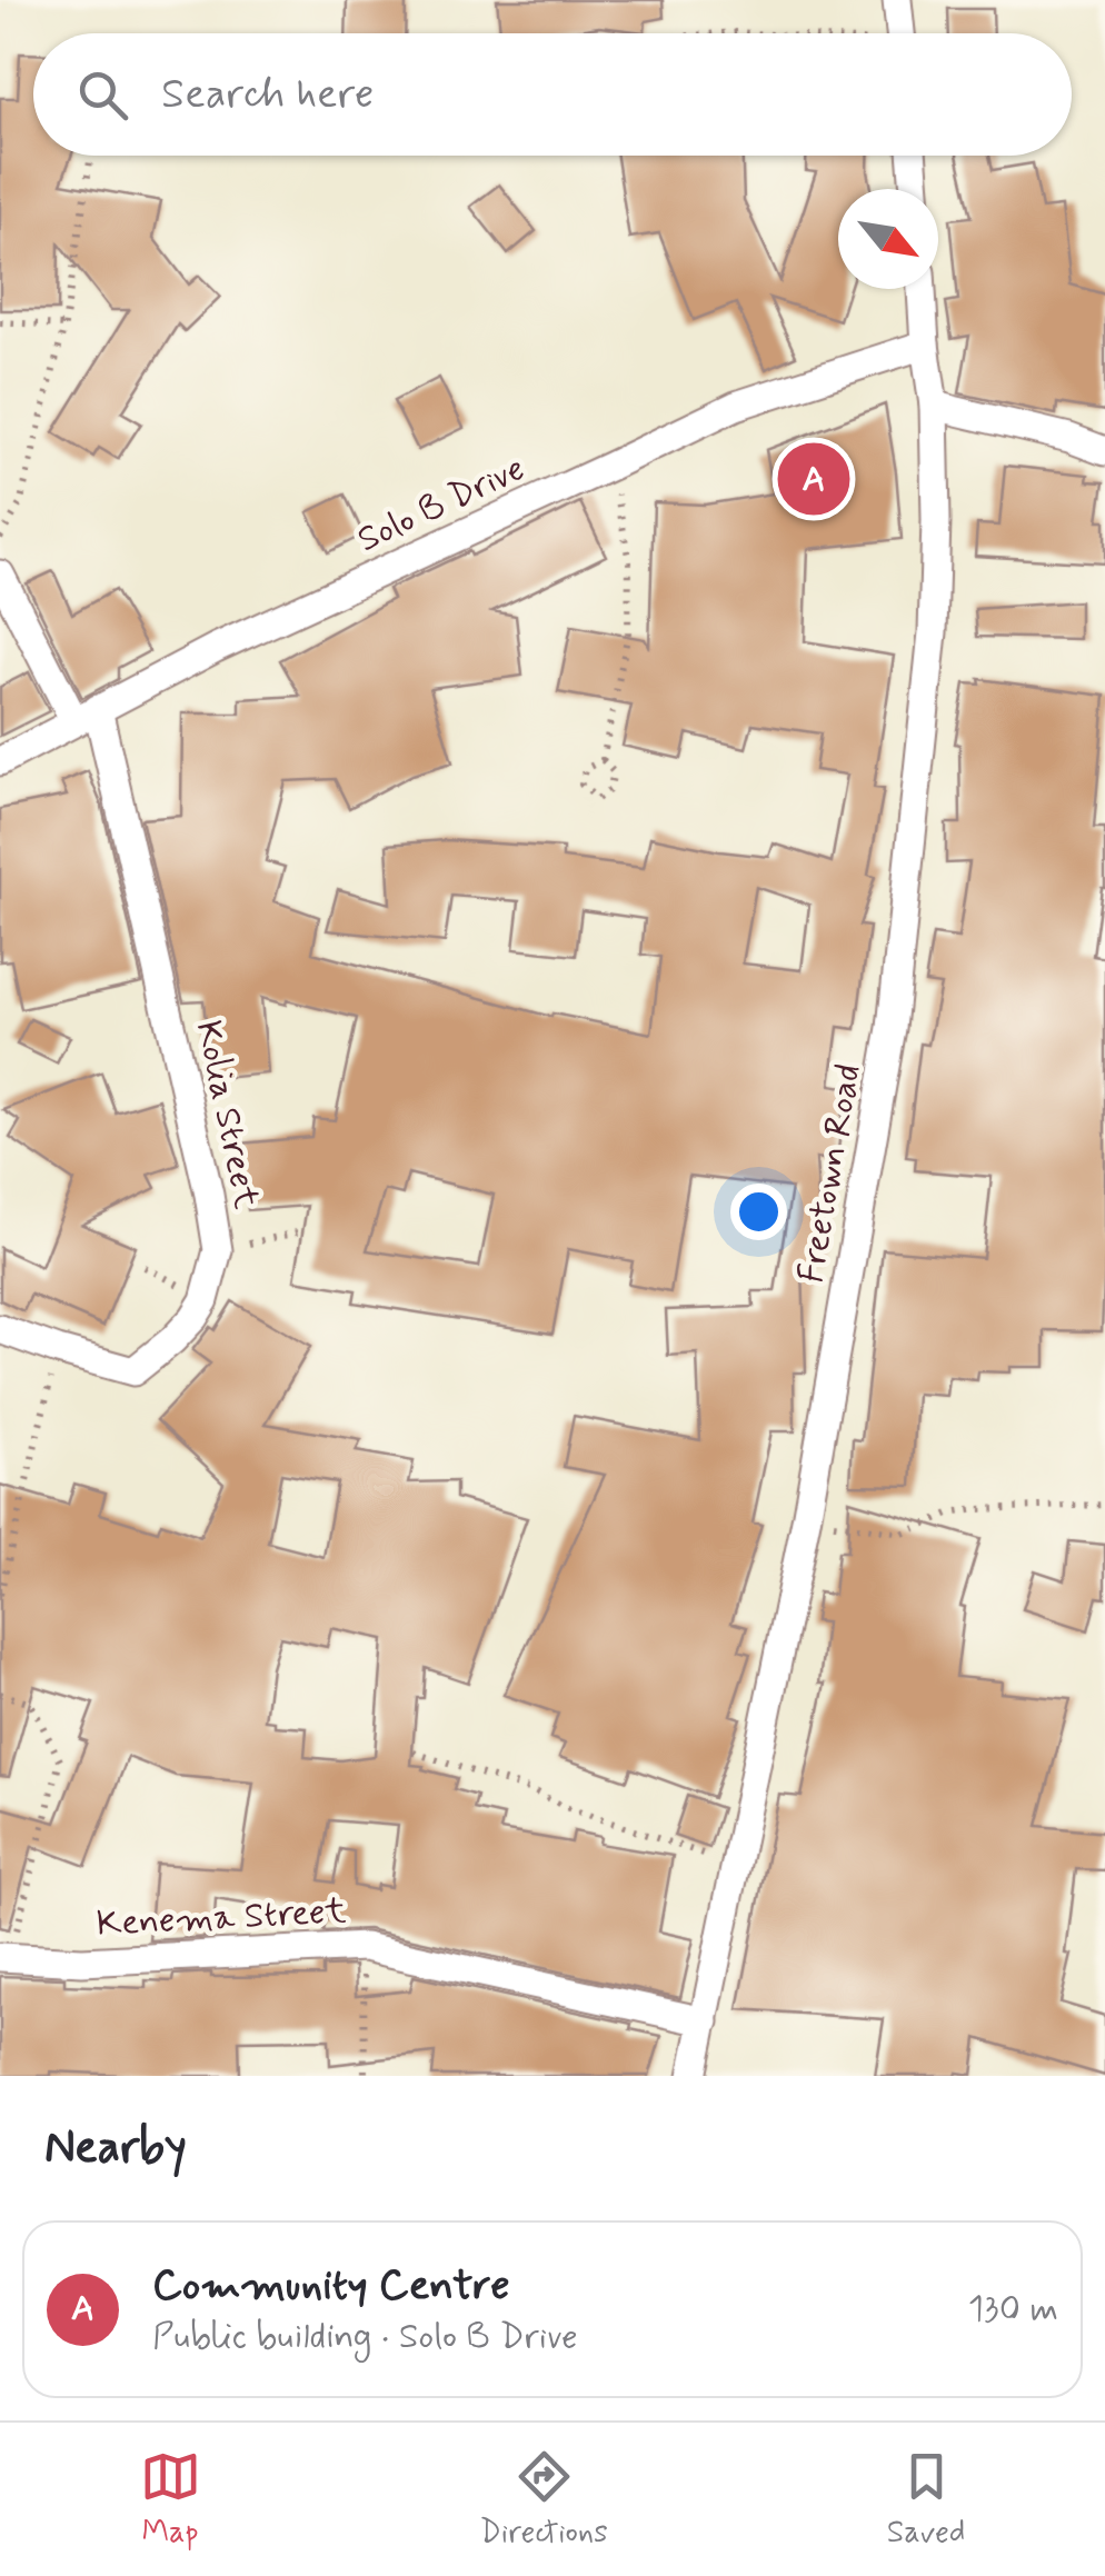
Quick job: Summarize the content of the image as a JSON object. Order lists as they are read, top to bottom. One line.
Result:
{"streets":{"street":["Solo B Drive","Kolia Street","Freetown Road","Kenema Street"]},"crossings":[["Solo B Drive","Kolia Street"],["Solo B Drive","Freetown Road"],["Freetown Road","Kenema Street"]],"north":"bottom right","page":{"search":"Search here","pins":"A","heading":"Nearby","list":[{"mark":"A","name":"Community Centre","note":"Public building · Solo B Drive","value":"130 m"}],"nav":["Map","Directions","Saved"]}}
